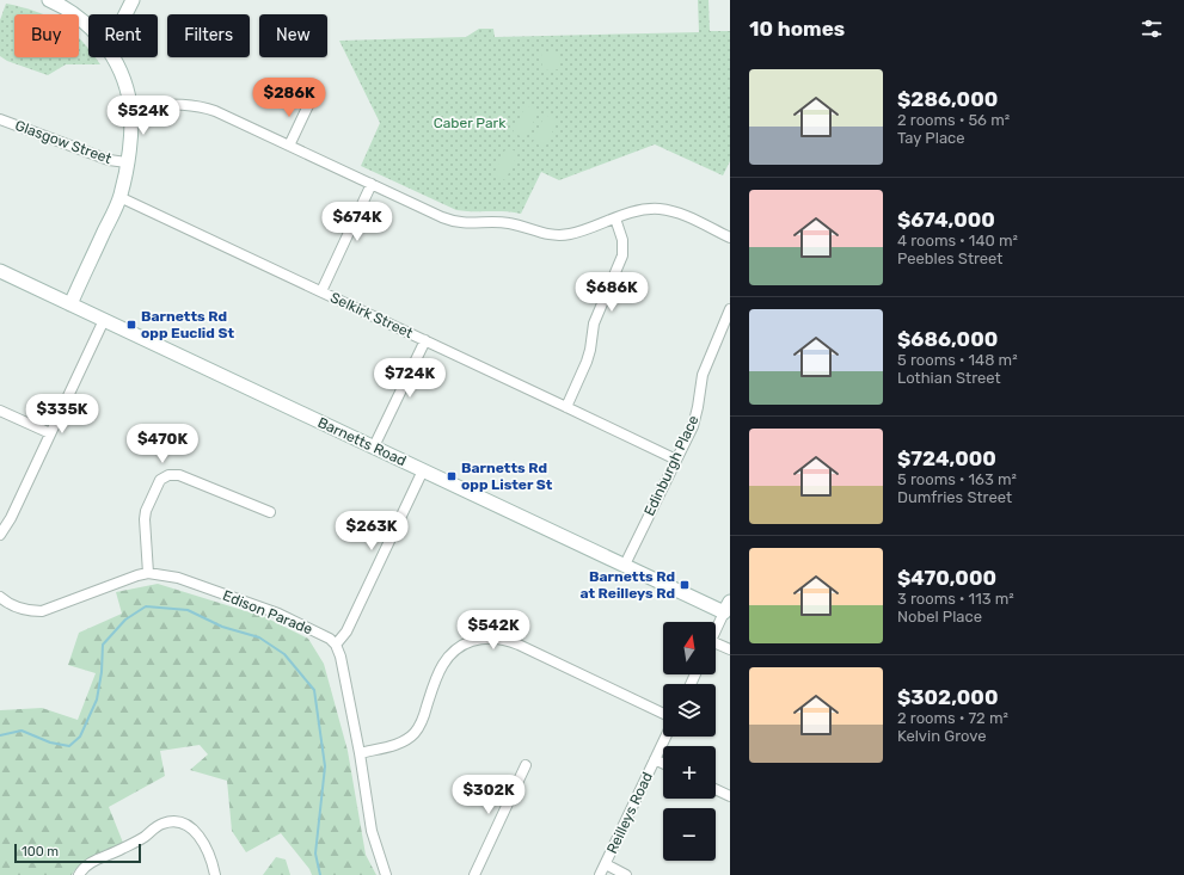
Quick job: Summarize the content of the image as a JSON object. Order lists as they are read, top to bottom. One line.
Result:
{"streets":{"street":["Glasgow Street","Selkirk Street","Barnetts Road","Edinburgh Place","Edison Parade","Reilleys Road"]},"crossings":[["Selkirk Street","Edinburgh Place"],["Barnetts Road","Edinburgh Place"]],"parks":["Caber Park"],"places":{"transit":["Barnetts Rd opp Euclid St","Barnetts Rd opp Lister St","Barnetts Rd at Reilleys Rd"]},"scale_bar":"100 m","north":"top","page":{"heading":"10 homes","chip":["Buy","Rent","Filters","New"],"list":[{"name":"$286,000","note":"2 rooms · 56 m² · Tay Place"},{"name":"$674,000","note":"4 rooms · 140 m² · Peebles Street"},{"name":"$686,000","note":"5 rooms · 148 m² · Lothian Street"},{"name":"$724,000","note":"5 rooms · 163 m² · Dumfries Street"},{"name":"$470,000","note":"3 rooms · 113 m² · Nobel Place"},{"name":"$302,000","note":"2 rooms · 72 m² · Kelvin Grove"}],"price":["$286K","$524K","$674K","$686K","$724K","$335K","$470K","$263K","$542K","$302K"],"map_buttons":["+","−"],"scale":"100 m"}}
